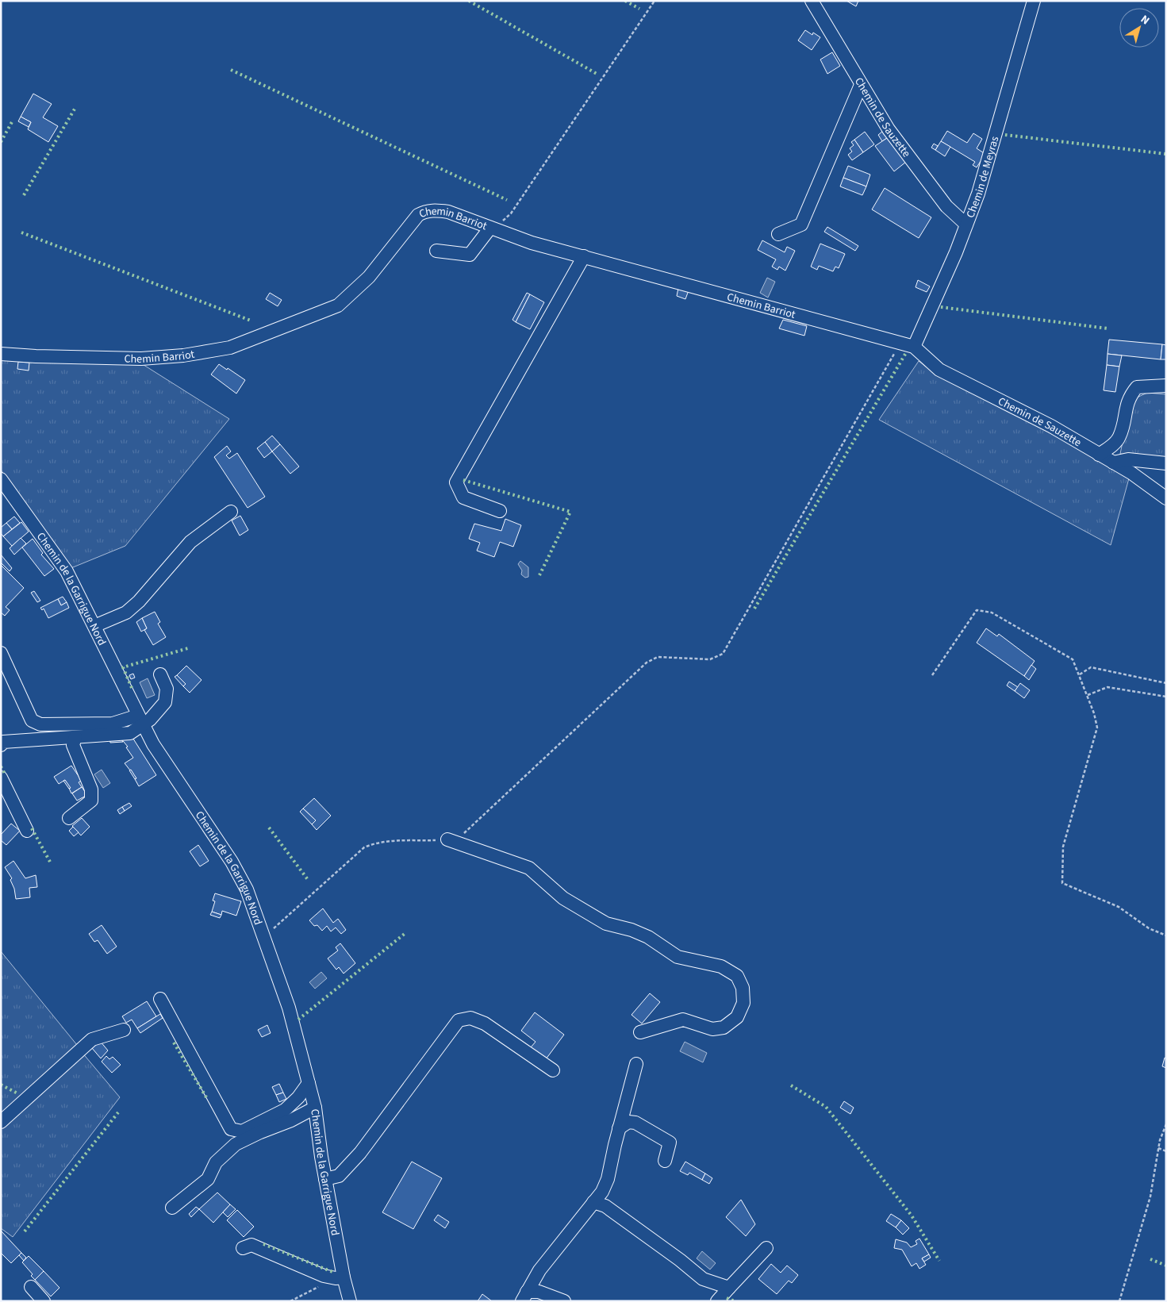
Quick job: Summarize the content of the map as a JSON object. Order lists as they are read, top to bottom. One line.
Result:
{"streets":{"street":["Chemin de Sauzette","Chemin de Meyras","Chemin Barriot","Chemin de la Garrigue Nord"]},"crossings":[["Chemin de Sauzette","Chemin de Meyras"],["Chemin de Sauzette","Chemin Barriot"],["Chemin de Meyras","Chemin Barriot"]],"north":"top right"}
